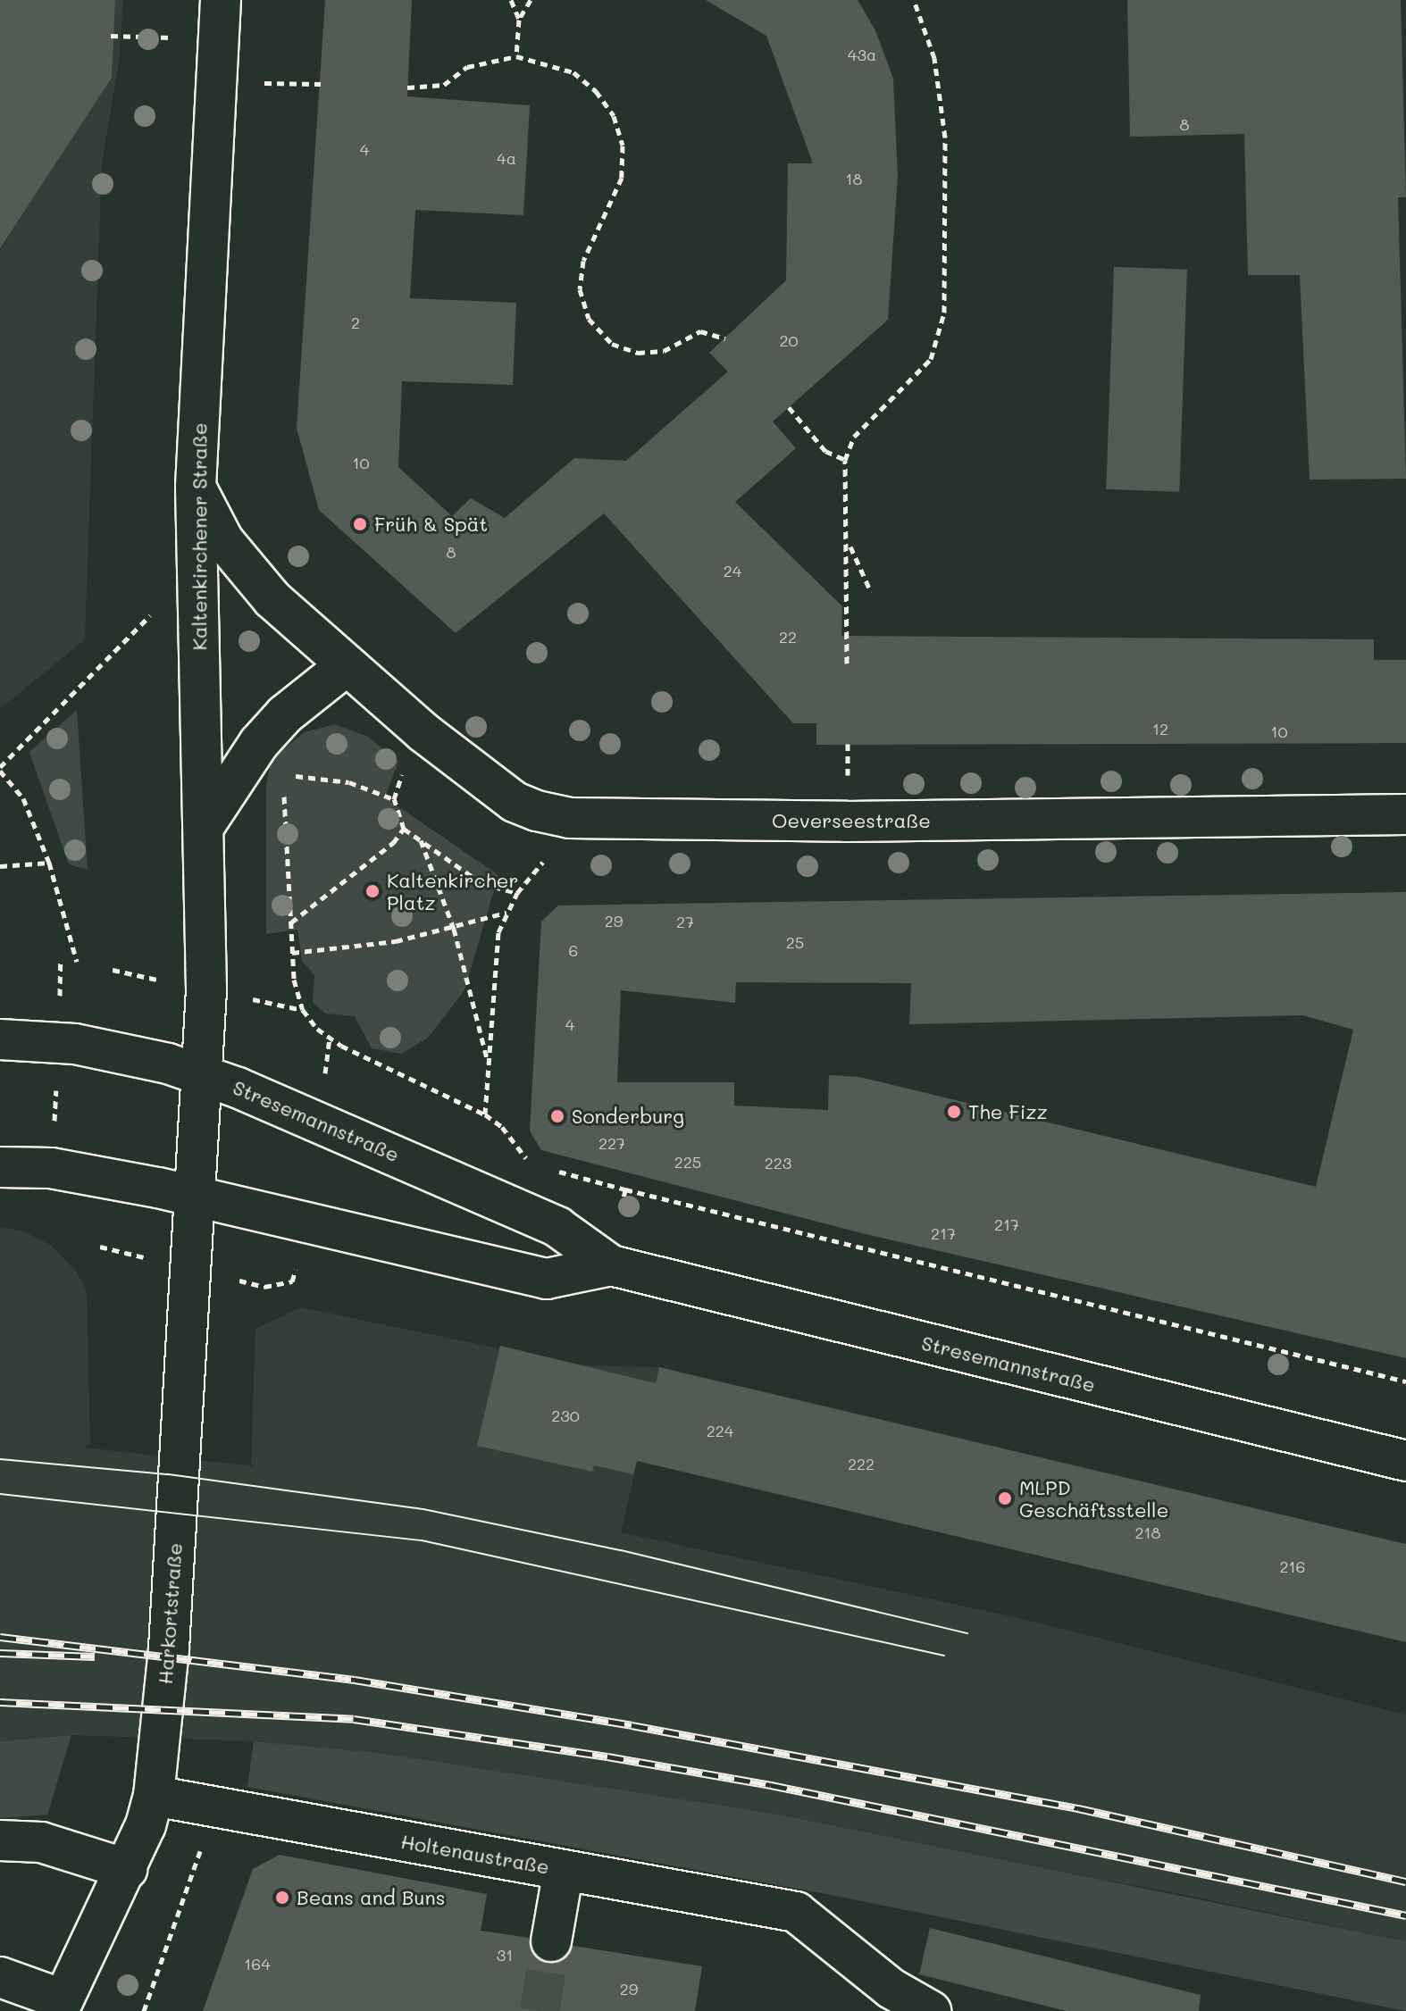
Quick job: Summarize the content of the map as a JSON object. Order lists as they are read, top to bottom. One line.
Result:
{"streets":{"street":["Kaltenkirchener Straße","Oeverseestraße","Stresemannstraße","Harkortstraße","Holtenaustraße"]},"crossings":[["Kaltenkirchener Straße","Oeverseestraße"],["Kaltenkirchener Straße","Stresemannstraße"],["Kaltenkirchener Straße","Harkortstraße"],["Stresemannstraße","Harkortstraße"],["Harkortstraße","Holtenaustraße"]],"places":["Früh & Spät","Kaltenkircher Platz","The Fizz","Sonderburg","MLPD Geschäftsstelle","Beans and Buns"],"house_numbers":["43a","8","4","4a","18","2","20","10","8","24","22","12","10","29","27","25","6","4","227","225","223","217","217","230","224","222","218","216","31","164","29"]}
